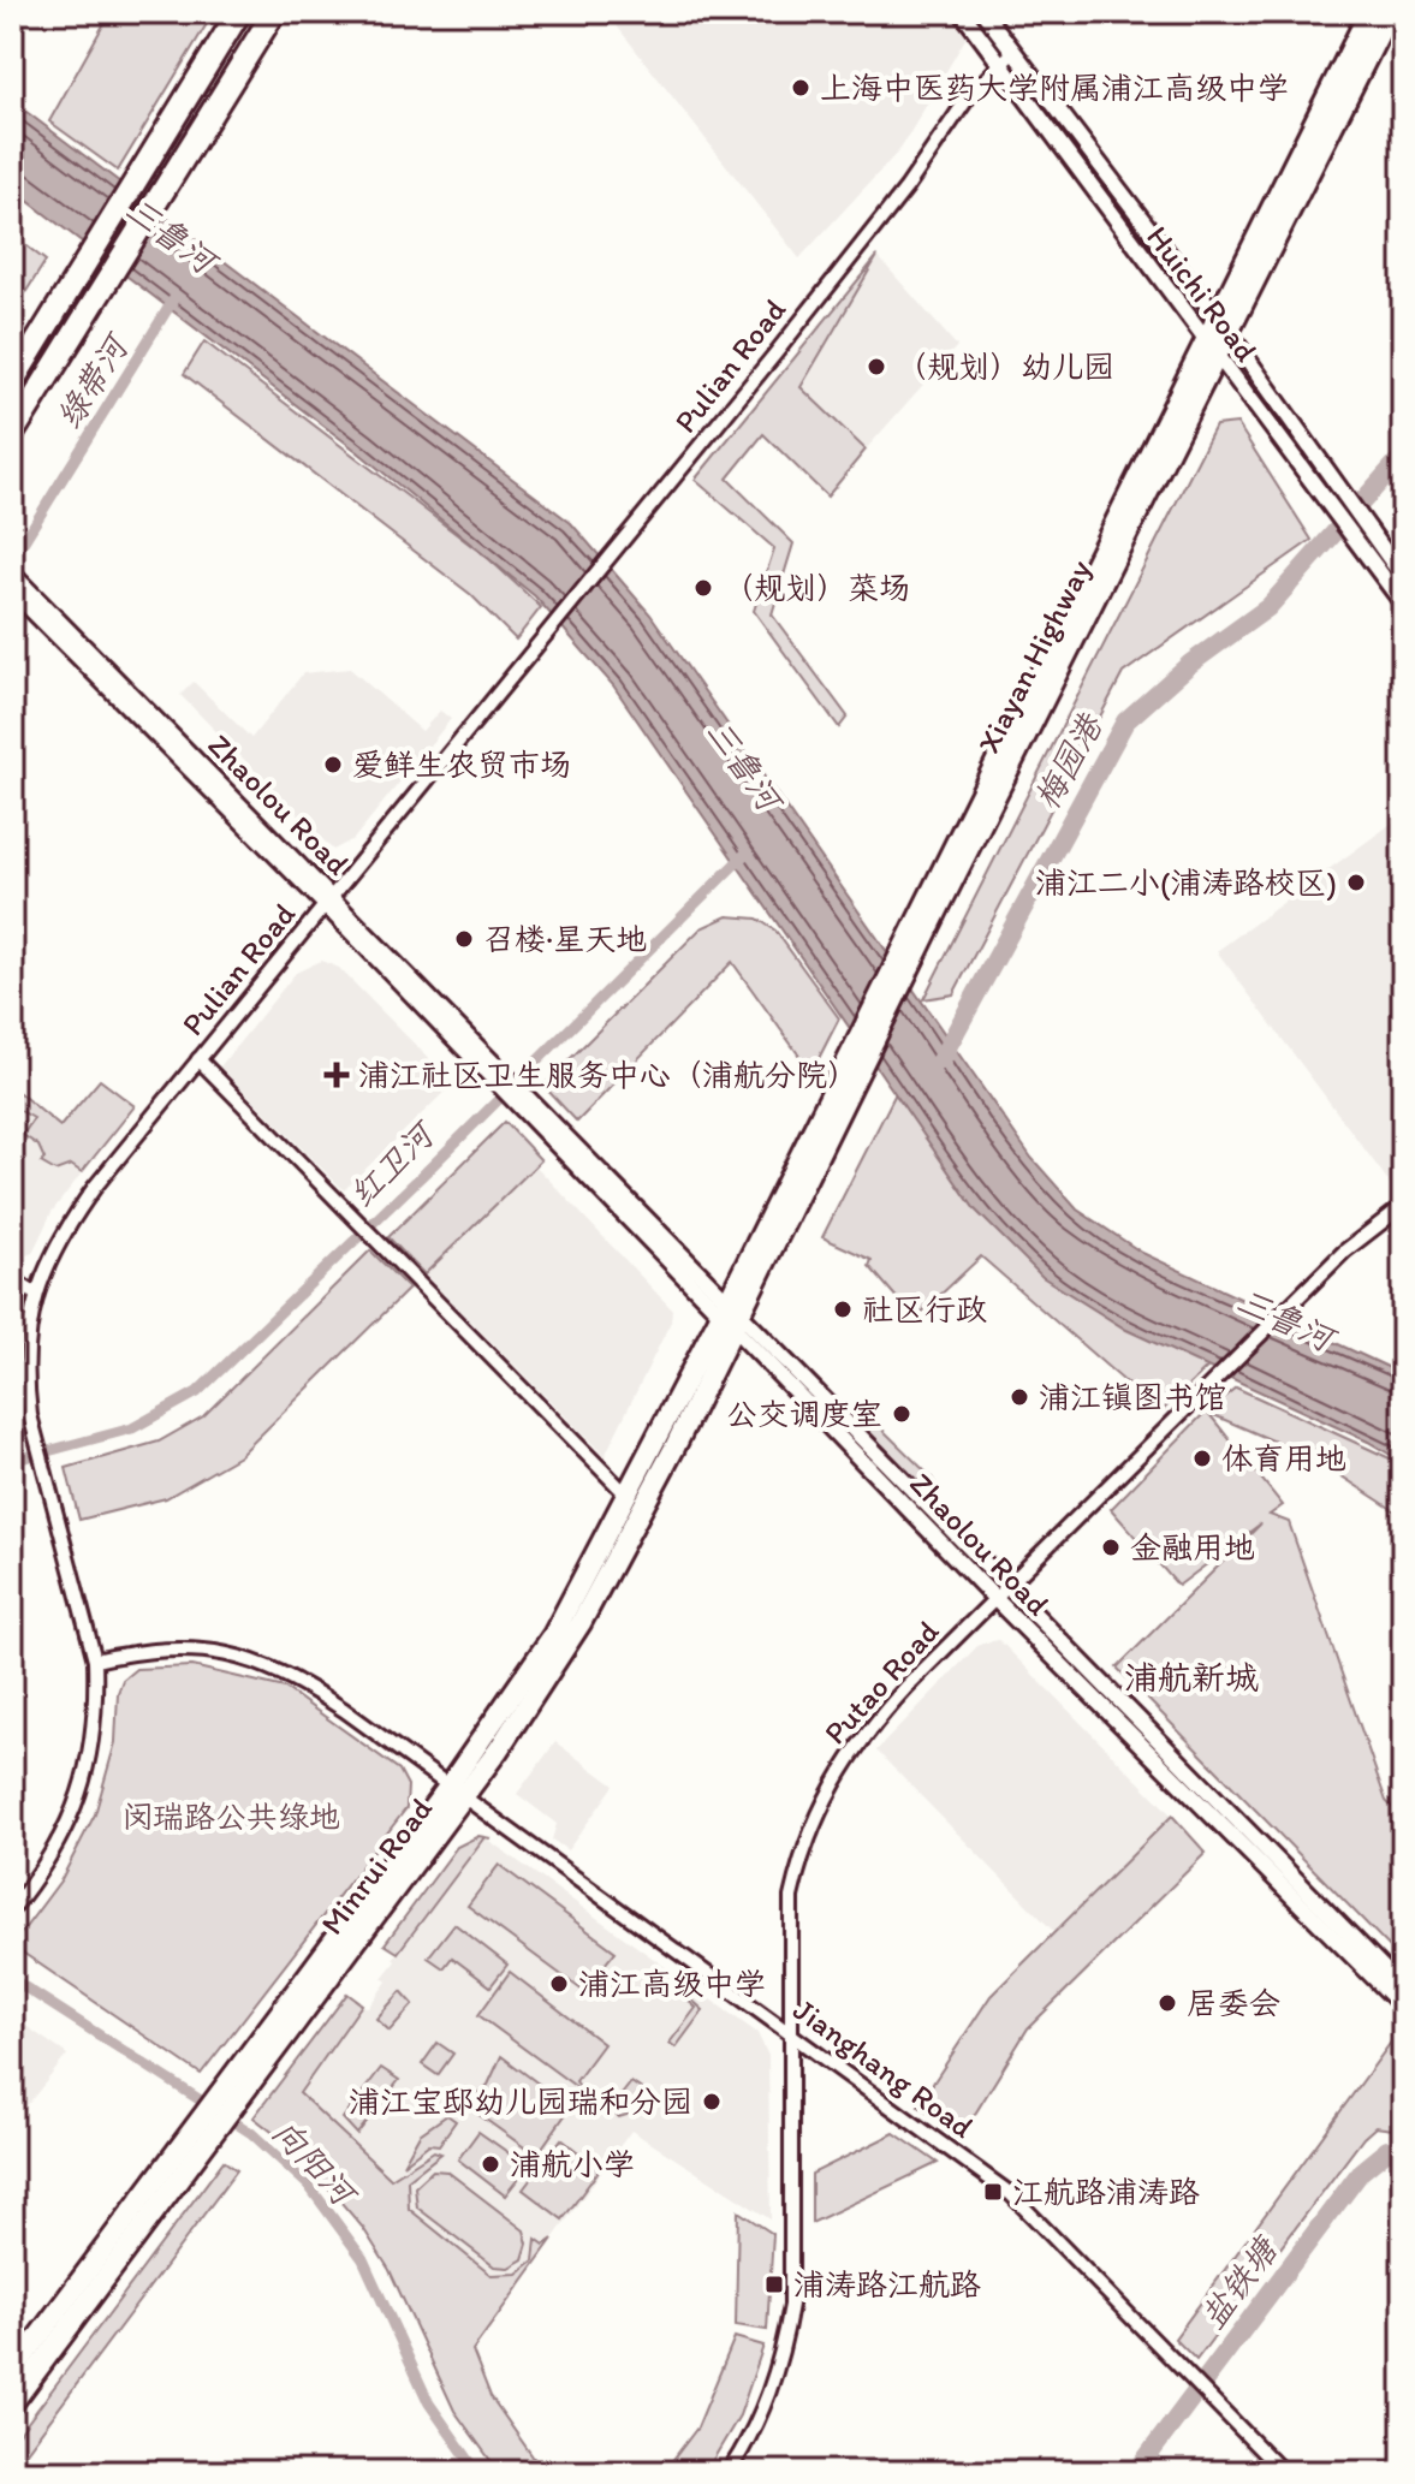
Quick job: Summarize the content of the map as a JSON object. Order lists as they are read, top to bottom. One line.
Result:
{"streets":{"main road":["Xiayan Highway","Minrui Road"],"street":["Huichi Road","Pulian Road","Zhaolou Road","Putao Road","Jianghang Road"]},"crossings":[["Huichi Road","Pulian Road"],["Huichi Road","Xiayan Highway"],["Pulian Road","Zhaolou Road"],["Pulian Road","Jianghang Road"],["Xiayan Highway","Zhaolou Road"],["Xiayan Highway","Minrui Road"],["Zhaolou Road","Putao Road"],["Zhaolou Road","Minrui Road"],["Putao Road","Jianghang Road"],["Minrui Road","Jianghang Road"]],"districts":["浦航新城"],"water":["三鲁河","绿带河","梅园港","红卫河","向阳河","盐铁塘"],"parks":["闵瑞路公共绿地"],"places":{"other":["上海中医药大学附属浦江高级中学","（规划）幼儿园","（规划）菜场","爱鲜生农贸市场","浦江二小(浦涛路校区)","召楼·星天地","社区行政","浦江镇图书馆","公交调度室","体育用地","金融用地","浦江高级中学","居委会","浦江宝邸幼儿园瑞和分园","浦航小学"],"health":["浦江社区卫生服务中心（浦航分院）"],"transit":["江航路浦涛路","浦涛路江航路"]}}
